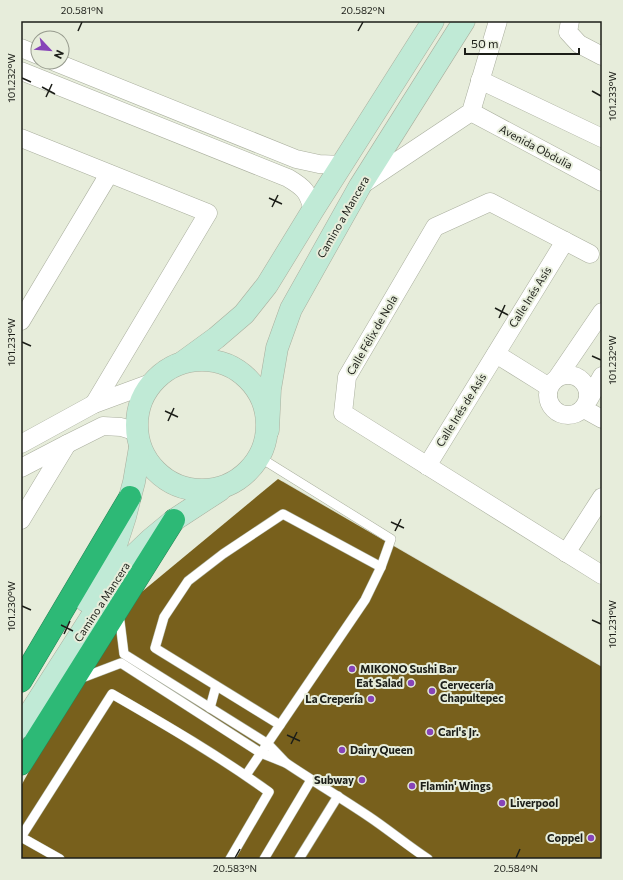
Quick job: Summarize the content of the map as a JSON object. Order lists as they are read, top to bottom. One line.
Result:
{"streets":{"street":["Avenida Obdulia","Camino a Mancera","Calle Inés Asís","Calle Félix de Nola","Calle Inés de Asís"]},"crossings":[["Calle Inés Asís","Calle Félix de Nola"],["Calle Inés Asís","Calle Inés de Asís"],["Calle Félix de Nola","Calle Inés de Asís"]],"places":["MIKONO Sushi Bar","Eat Salad","Cervecería Chapultepec","La Crepería","Carl's Jr.","Dairy Queen","Subway","Flamin' Wings","Liverpool","Coppel"],"scale_bar":"50 m","north":"bottom right","coordinates":["20.581°N","20.582°N","101.232°W","101.233°W","101.231°W","101.230°W","20.583°N","20.584°N"]}
